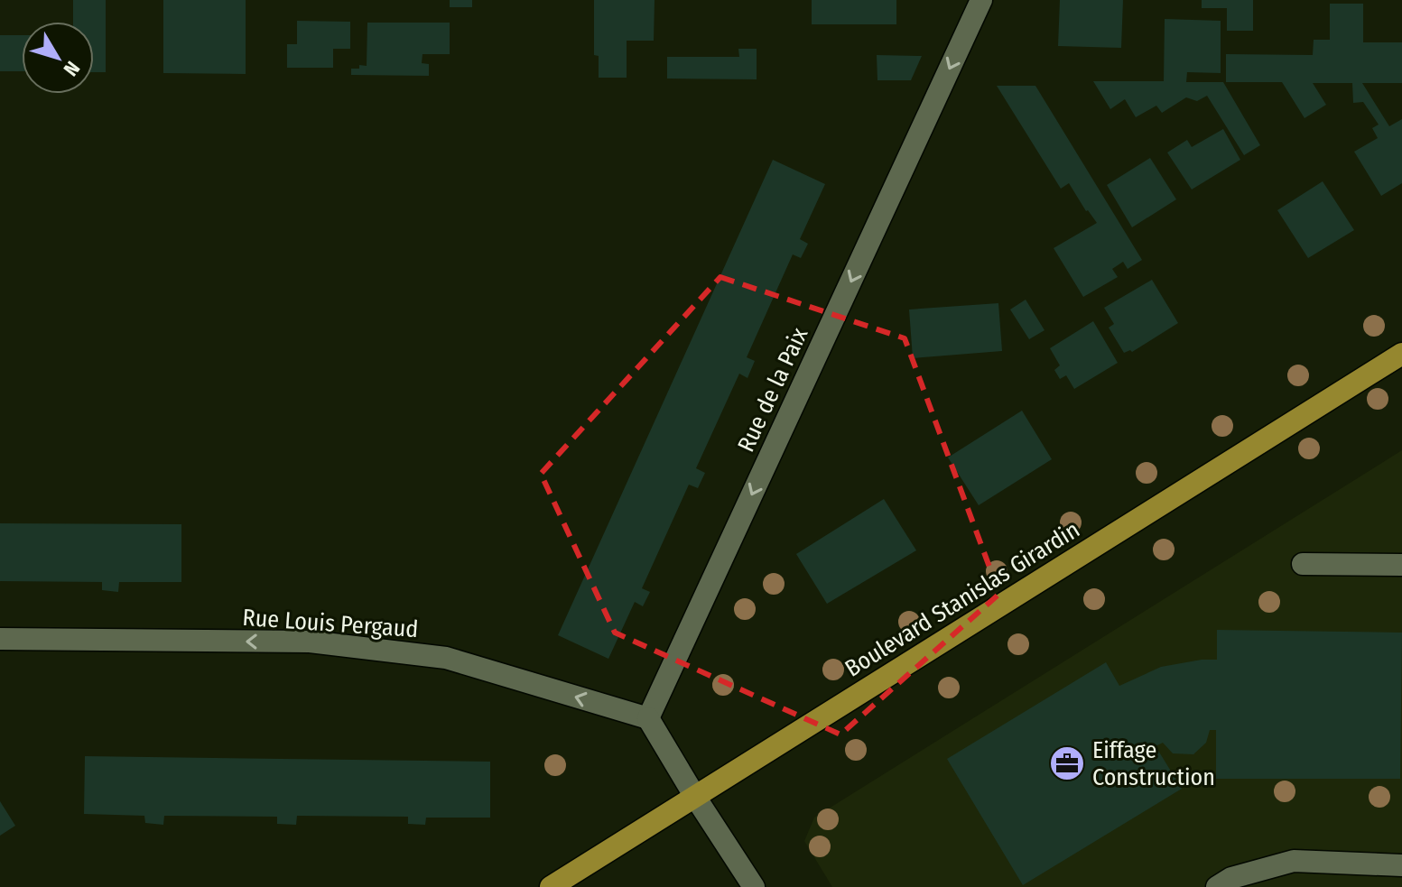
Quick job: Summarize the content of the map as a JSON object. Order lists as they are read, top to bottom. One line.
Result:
{"streets":{"main road":["Boulevard Stanislas Girardin"],"street":["Rue de la Paix","Rue Louis Pergaud"]},"crossings":[["Rue de la Paix","Rue Louis Pergaud"]],"one_way":["Rue de la Paix","Rue Louis Pergaud"],"places":{"office":["Eiffage Construction"]},"north":"bottom right"}
